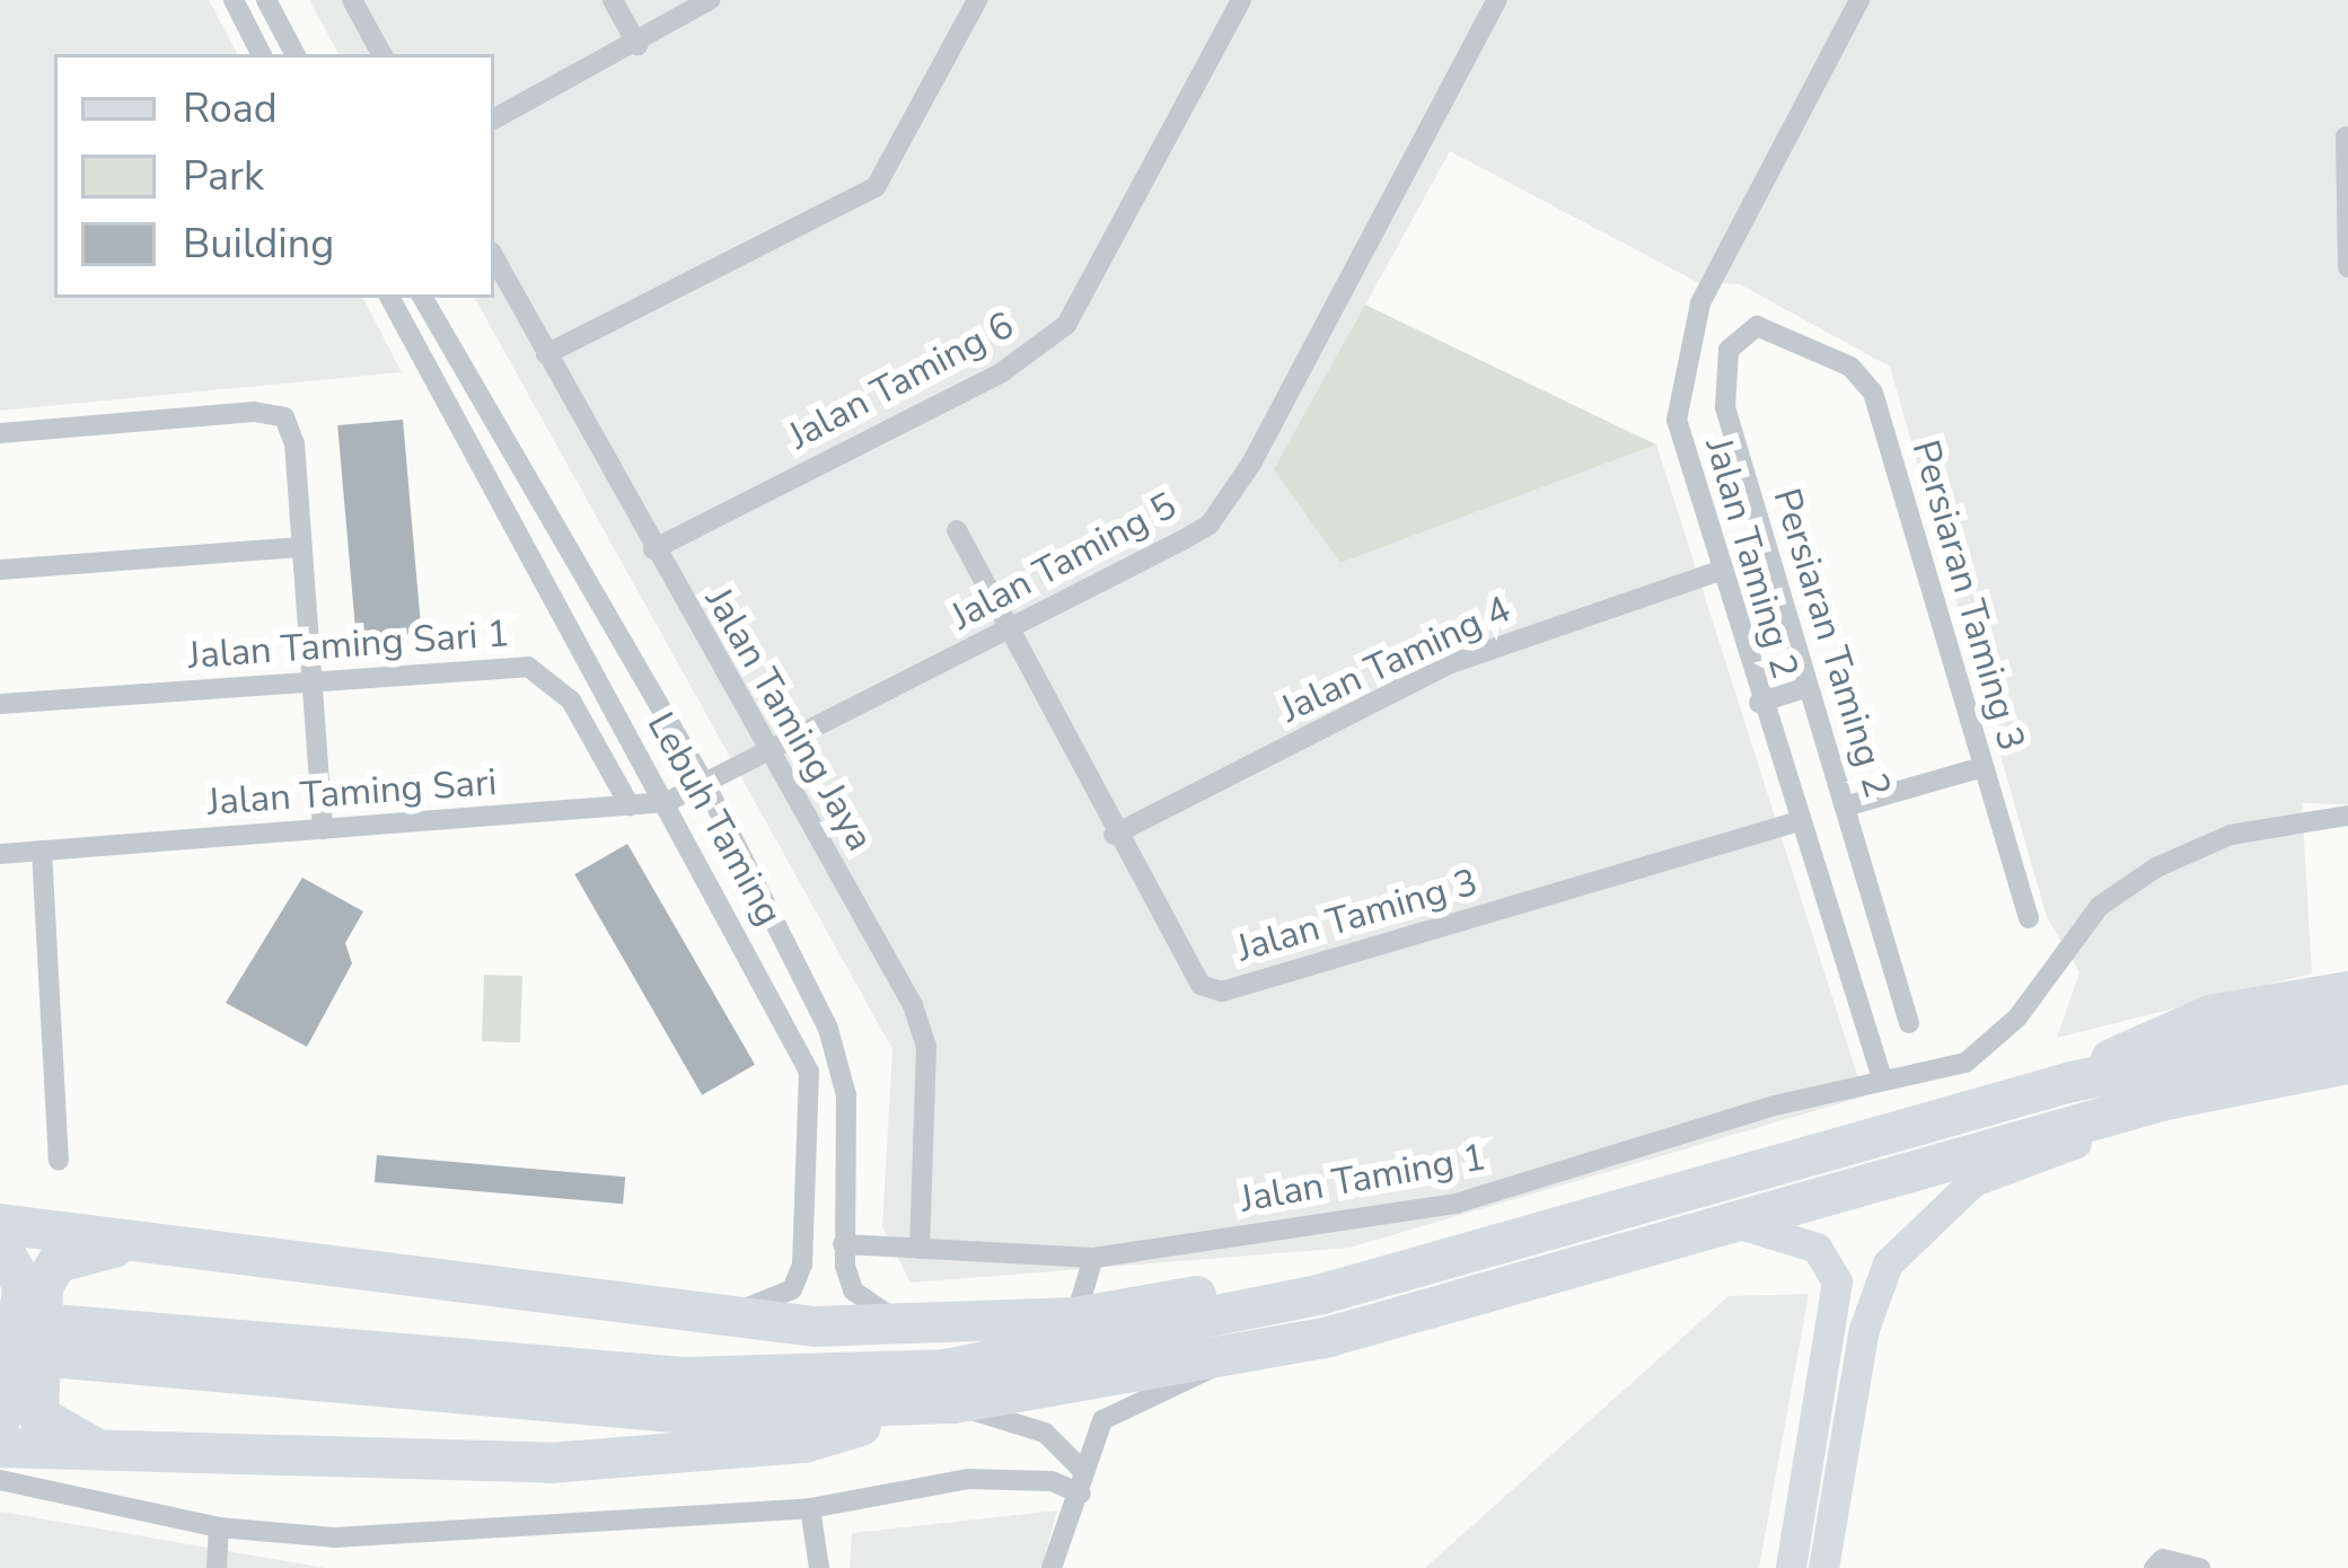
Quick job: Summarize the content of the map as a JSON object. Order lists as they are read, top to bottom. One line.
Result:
{"streets":{"street":["Jalan Taming 6","Jalan Taming 2","Jalan Taming 5","Persiaran Taming 3","Persiaran Taming 2","Jalan Taming Sari 1","Jalan Taming 4","Jalan Taming Jaya","Jalan Taming Sari","Lebuh Taming","Jalan Taming 3","Jalan Taming 1"]},"crossings":[["Jalan Taming 6","Jalan Taming Jaya"],["Jalan Taming 2","Jalan Taming 4"],["Jalan Taming 2","Jalan Taming 3"],["Jalan Taming 2","Jalan Taming 1"],["Jalan Taming 5","Jalan Taming Jaya"],["Jalan Taming 5","Jalan Taming Sari"],["Jalan Taming 5","Lebuh Taming"],["Jalan Taming 5","Jalan Taming 3"],["Persiaran Taming 3","Persiaran Taming 2"],["Jalan Taming Sari 1","Jalan Taming Sari"],["Jalan Taming 4","Jalan Taming 3"],["Jalan Taming Jaya","Jalan Taming 1"],["Jalan Taming Sari","Lebuh Taming"],["Lebuh Taming","Jalan Taming 1"]],"legend":["Road","Park","Building"]}
